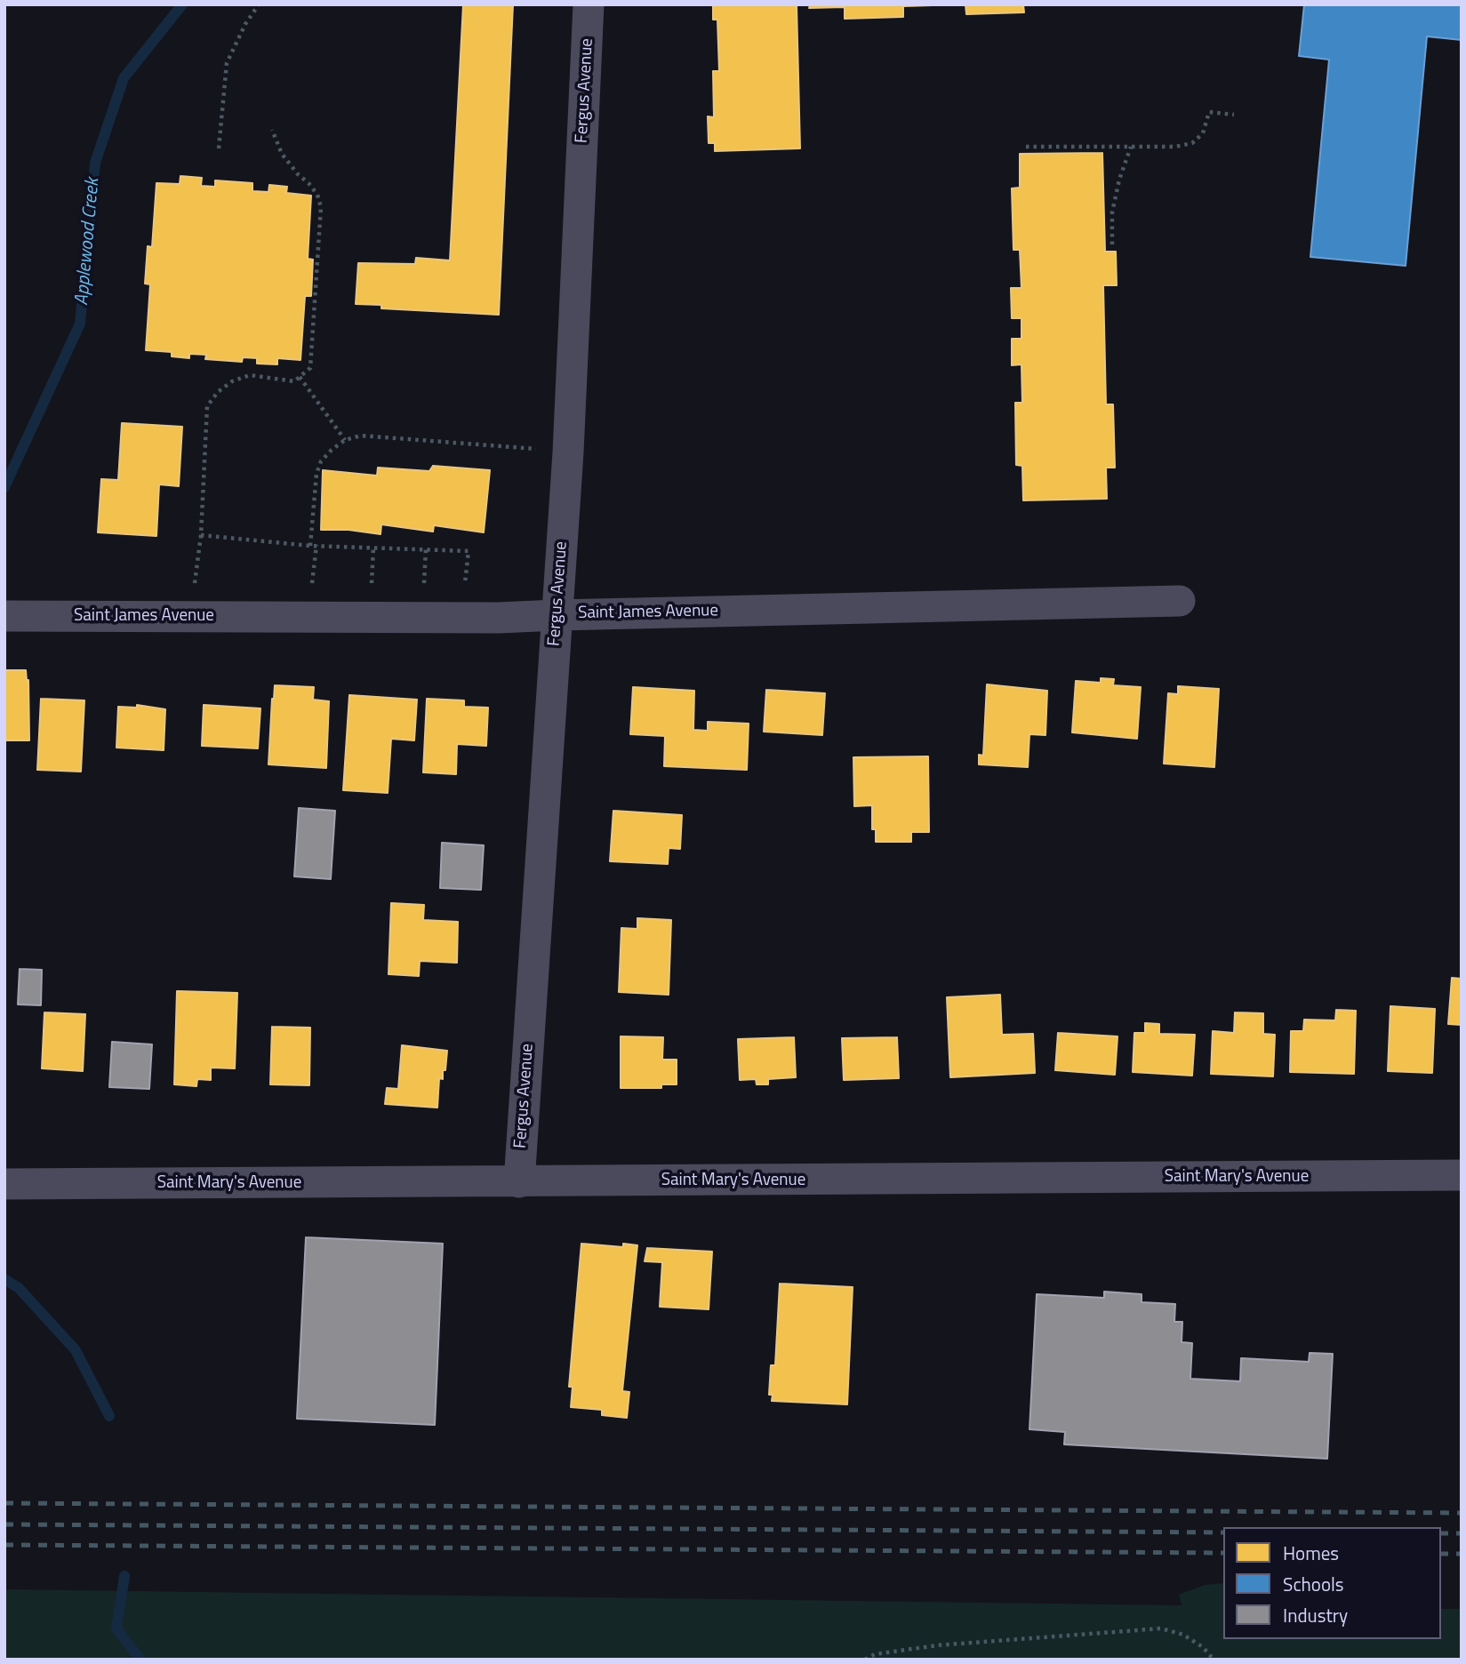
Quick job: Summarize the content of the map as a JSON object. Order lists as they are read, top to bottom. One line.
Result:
{"streets":{"street":["Fergus Avenue","Saint James Avenue","Saint Mary's Avenue"]},"crossings":[["Fergus Avenue","Saint James Avenue"],["Fergus Avenue","Saint Mary's Avenue"]],"water":["Applewood Creek"],"legend":["Homes","Schools","Industry"]}
